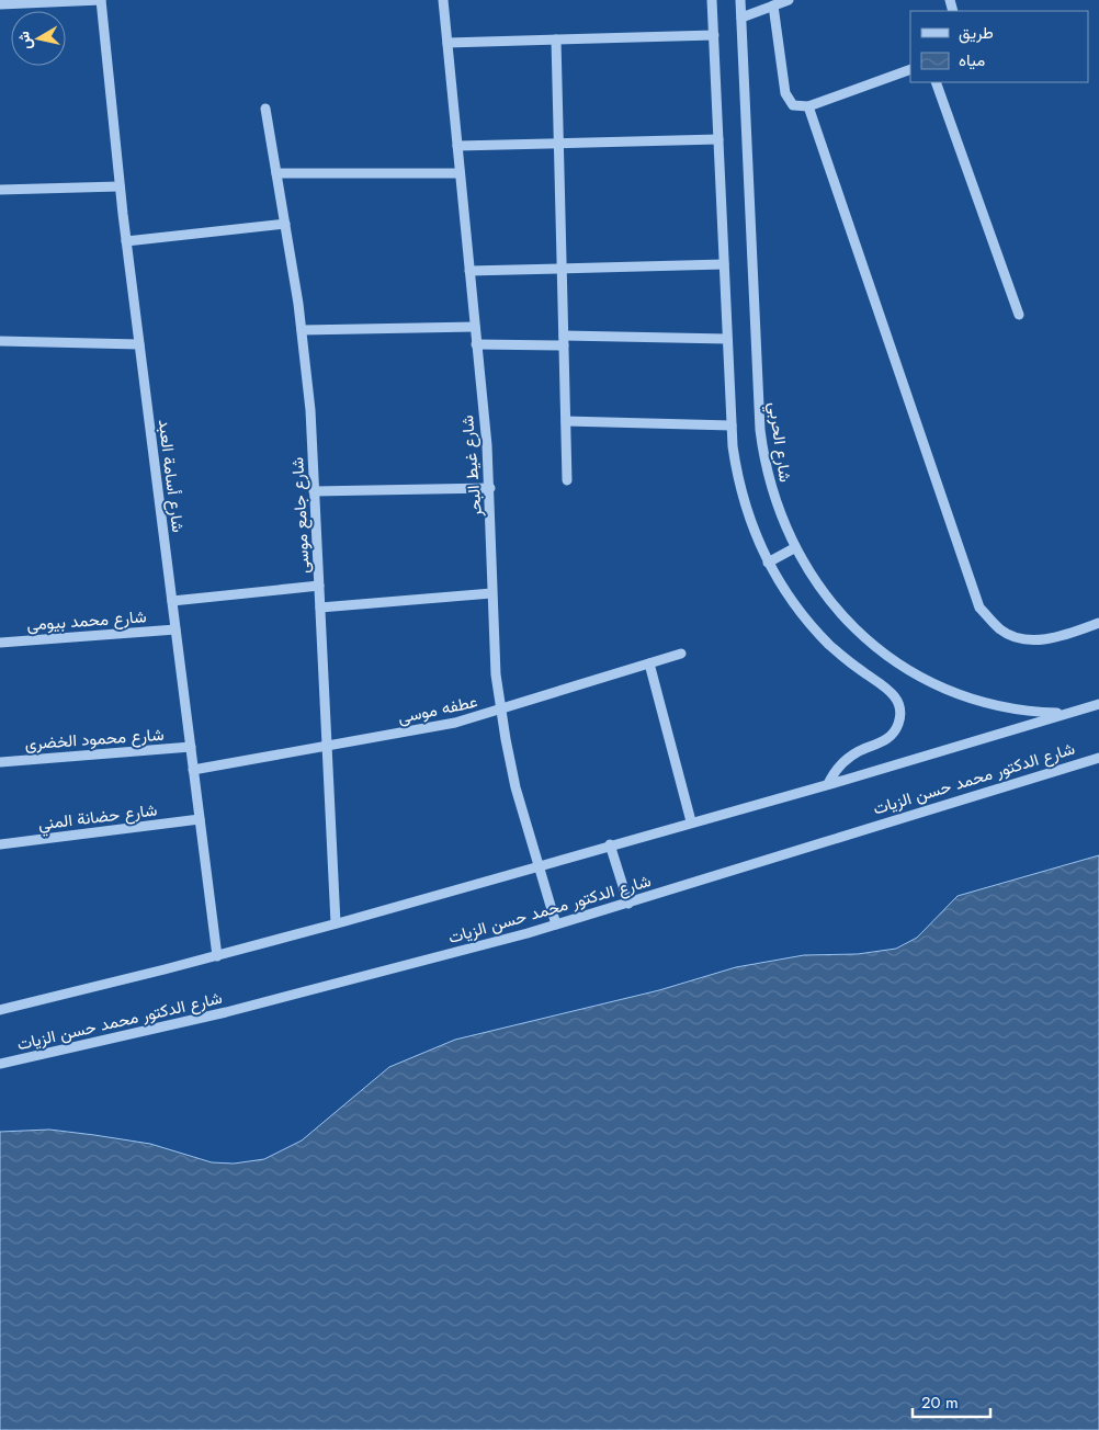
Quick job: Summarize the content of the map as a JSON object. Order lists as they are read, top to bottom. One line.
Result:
{"streets":{"street":["شارع الحربي","شارع غيط البحر","شارع أسامة العبد","شارع جامع موسى","شارع محمد بيومى","عطفه موسى","شارع محمود الخضرى","شارع الدكتور محمد حسن الزيات","شارع حضانة المني"]},"crossings":[["شارع غيط البحر","عطفه موسى"],["شارع غيط البحر","شارع الدكتور محمد حسن الزيات"],["شارع أسامة العبد","شارع محمد بيومى"],["شارع أسامة العبد","عطفه موسى"],["شارع أسامة العبد","شارع محمود الخضرى"],["شارع أسامة العبد","شارع حضانة المني"],["شارع جامع موسى","عطفه موسى"]],"legend":["طريق","مياه"],"scale_bar":"20 m","north":"left"}
